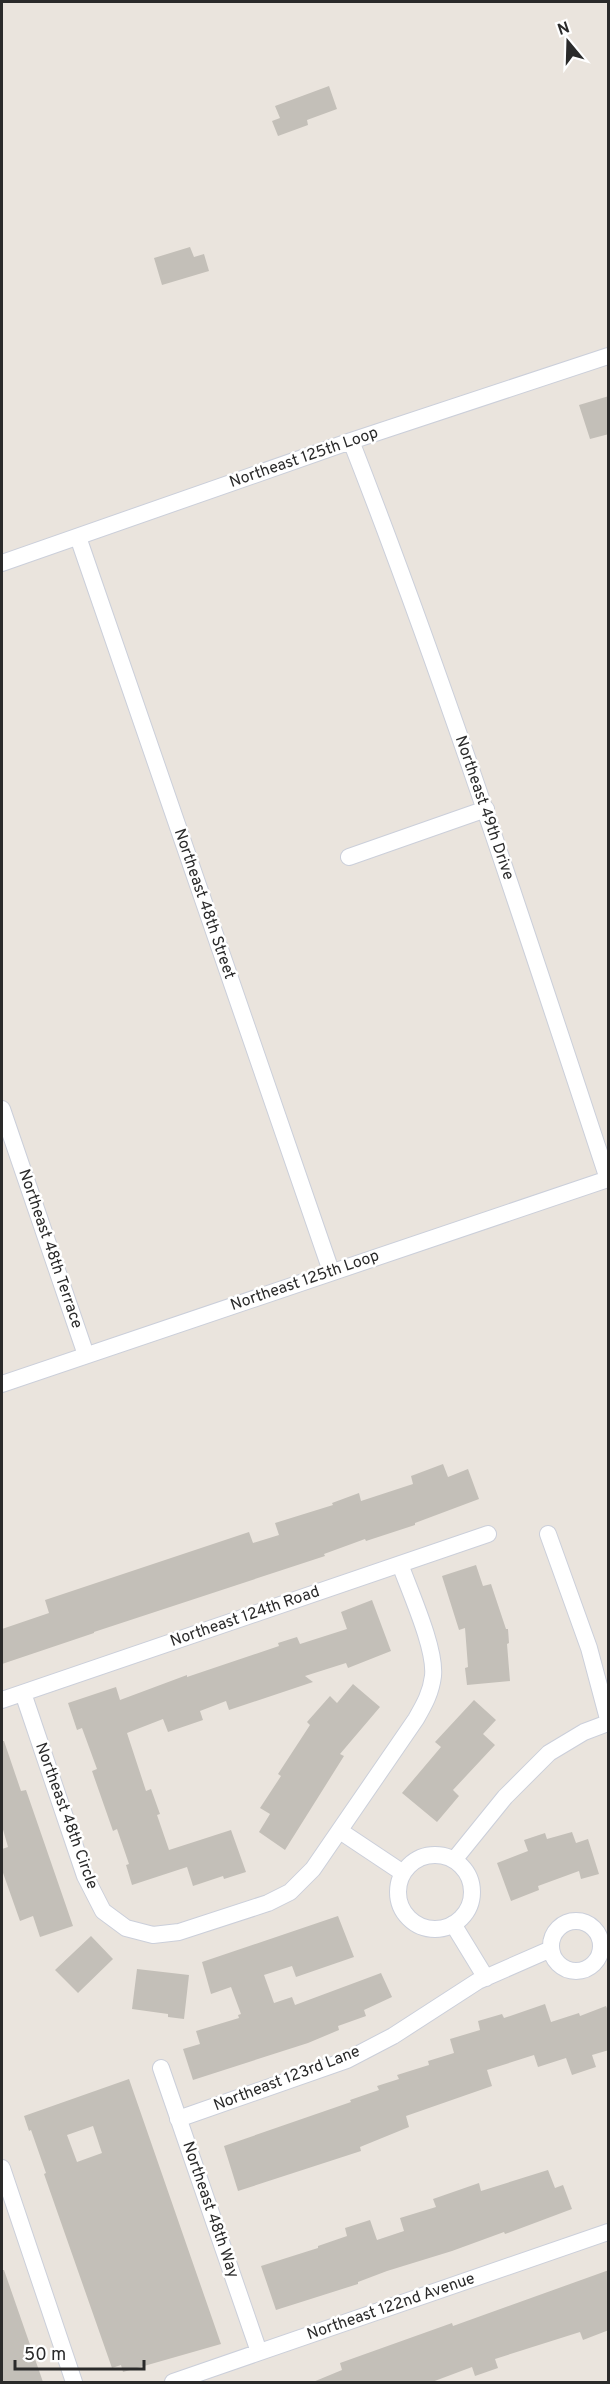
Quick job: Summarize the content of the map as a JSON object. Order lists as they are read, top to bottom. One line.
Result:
{"streets":{"street":["Northeast 125th Loop","Northeast 49th Drive","Northeast 48th Street","Northeast 48th Terrace","Northeast 124th Road","Northeast 48th Circle","Northeast 123rd Lane","Northeast 48th Way","Northeast 122nd Avenue"]},"crossings":[["Northeast 125th Loop","Northeast 49th Drive"],["Northeast 125th Loop","Northeast 48th Street"],["Northeast 125th Loop","Northeast 48th Terrace"],["Northeast 124th Road","Northeast 48th Circle"],["Northeast 123rd Lane","Northeast 48th Way"],["Northeast 48th Way","Northeast 122nd Avenue"]],"scale_bar":"50 m","north":"top"}
